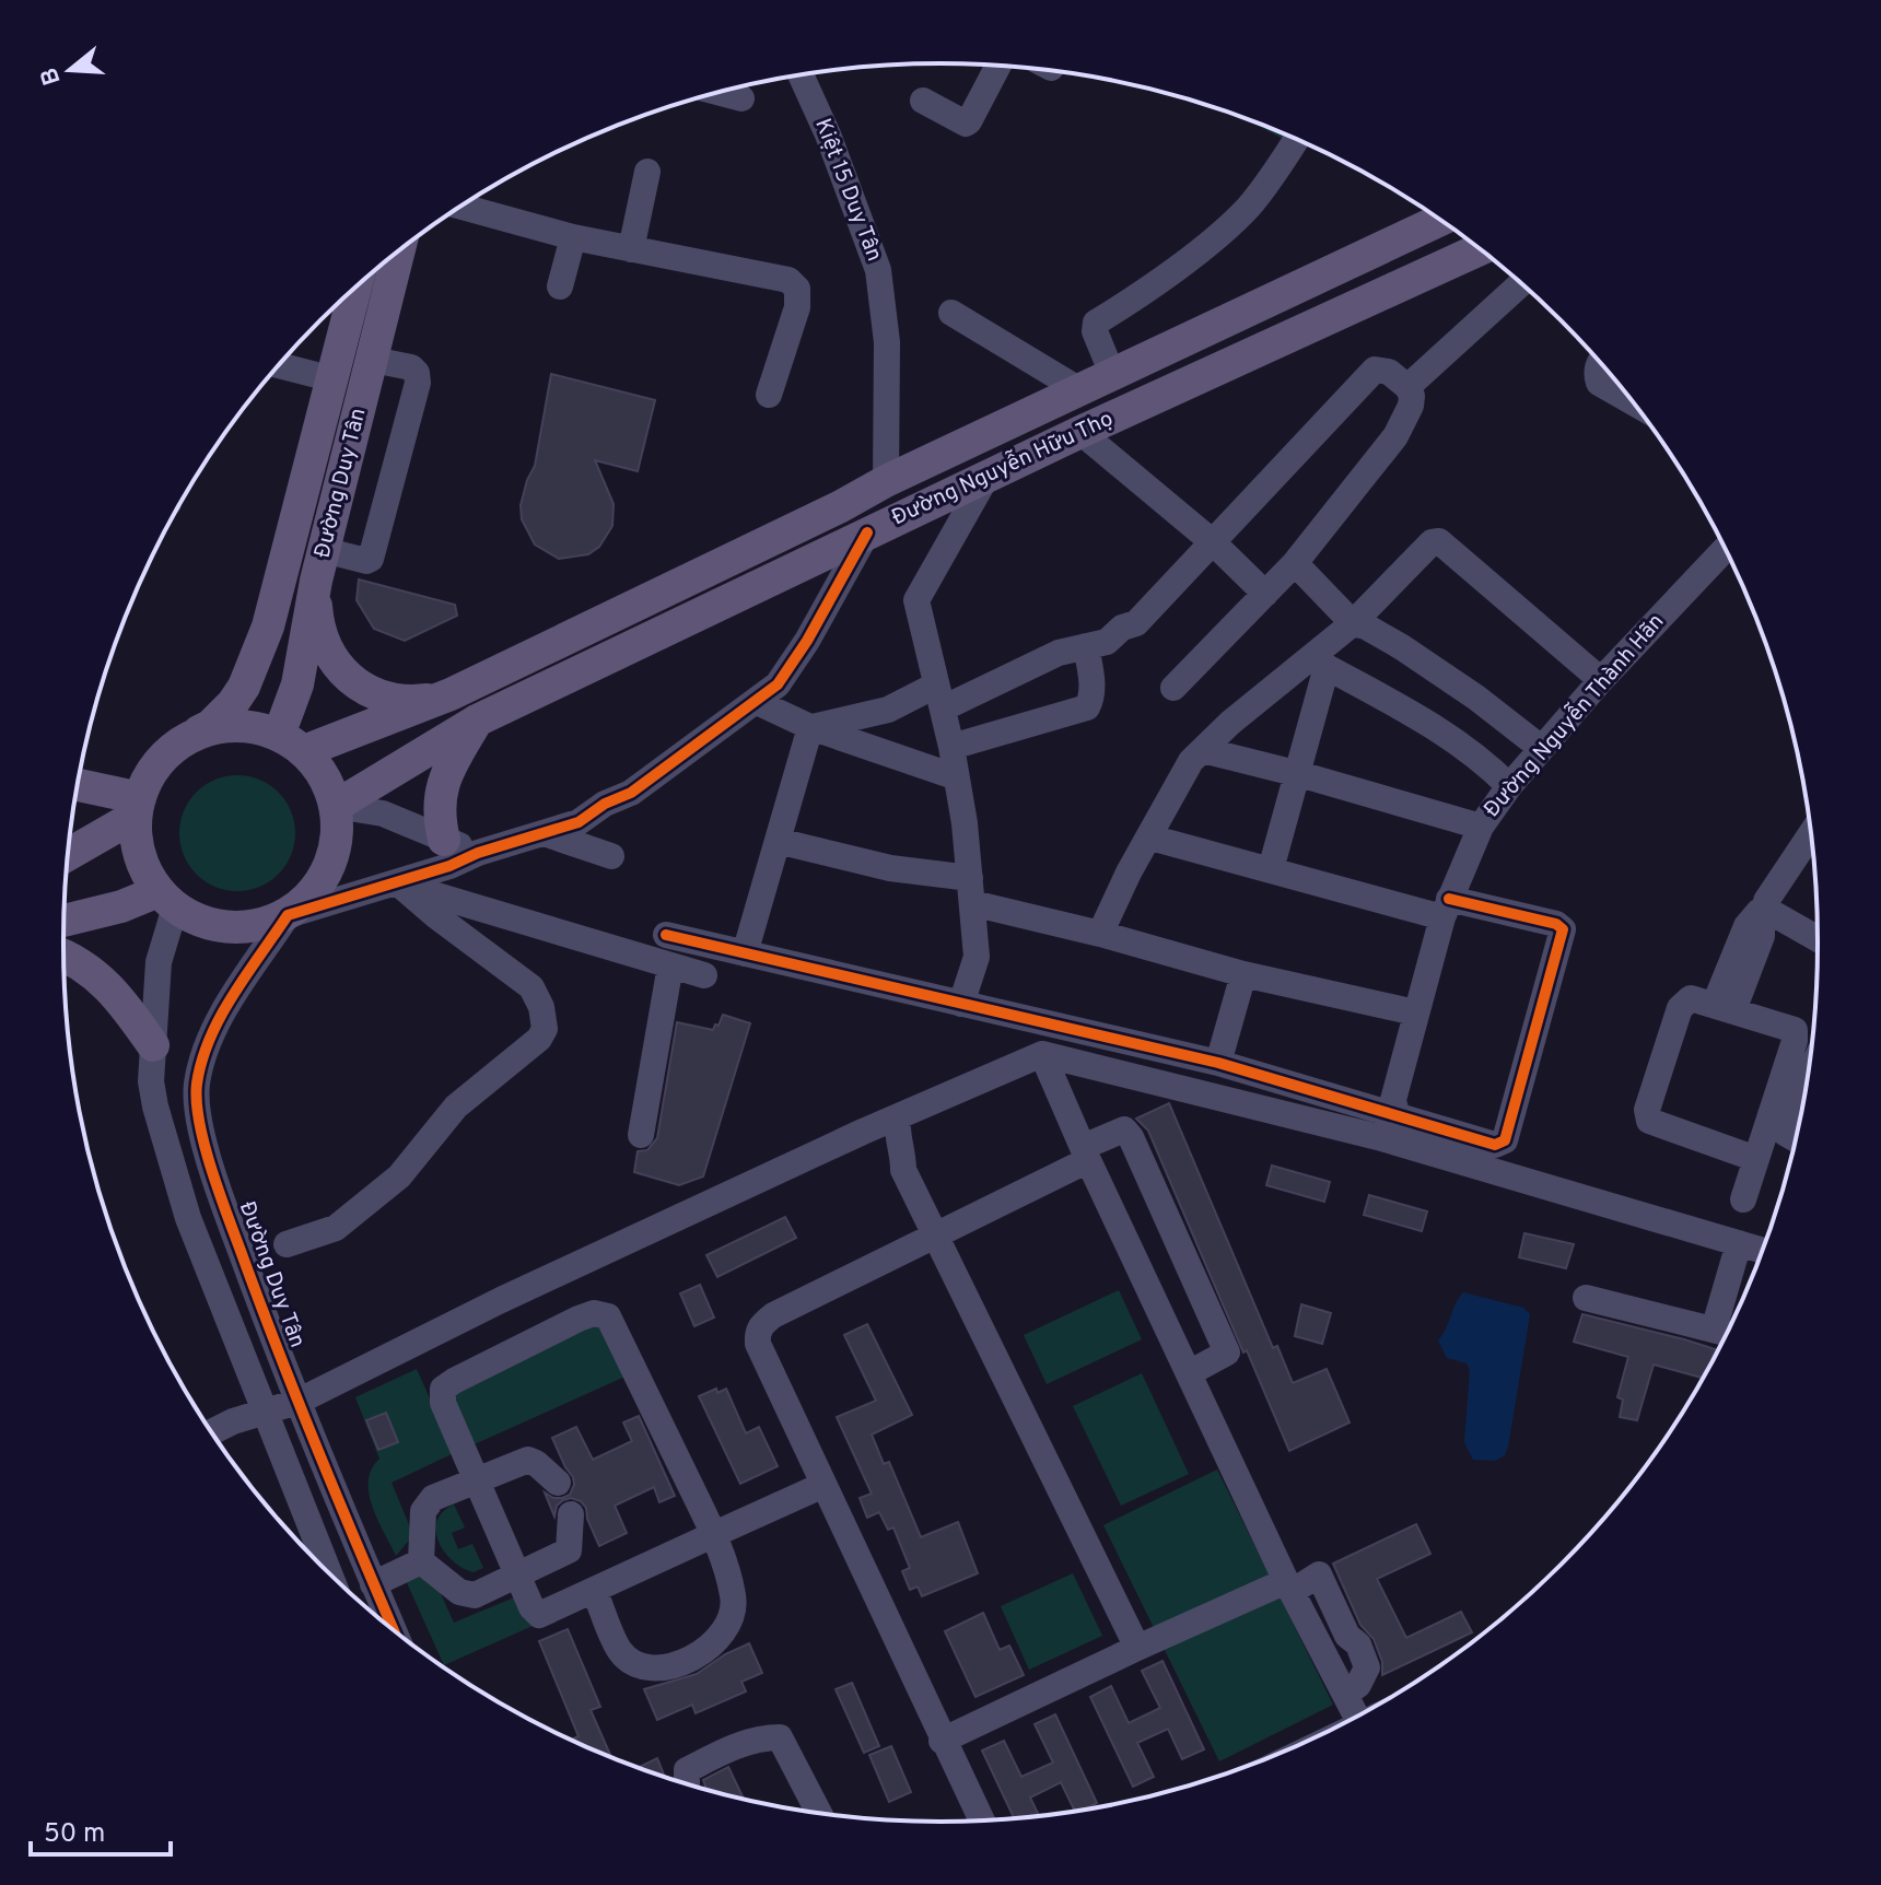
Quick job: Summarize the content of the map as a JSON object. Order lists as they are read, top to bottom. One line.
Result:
{"streets":{"main road":["Đường Nguyễn Hữu Thọ","Đường Duy Tân"],"street":["Kiệt 15 Duy Tân","Đường Nguyễn Thành Hãn"]},"crossings":[["Kiệt 15 Duy Tân","Đường Nguyễn Hữu Thọ"],["Đường Nguyễn Hữu Thọ","Đường Duy Tân"]],"scale_bar":"50 m","north":"left"}
